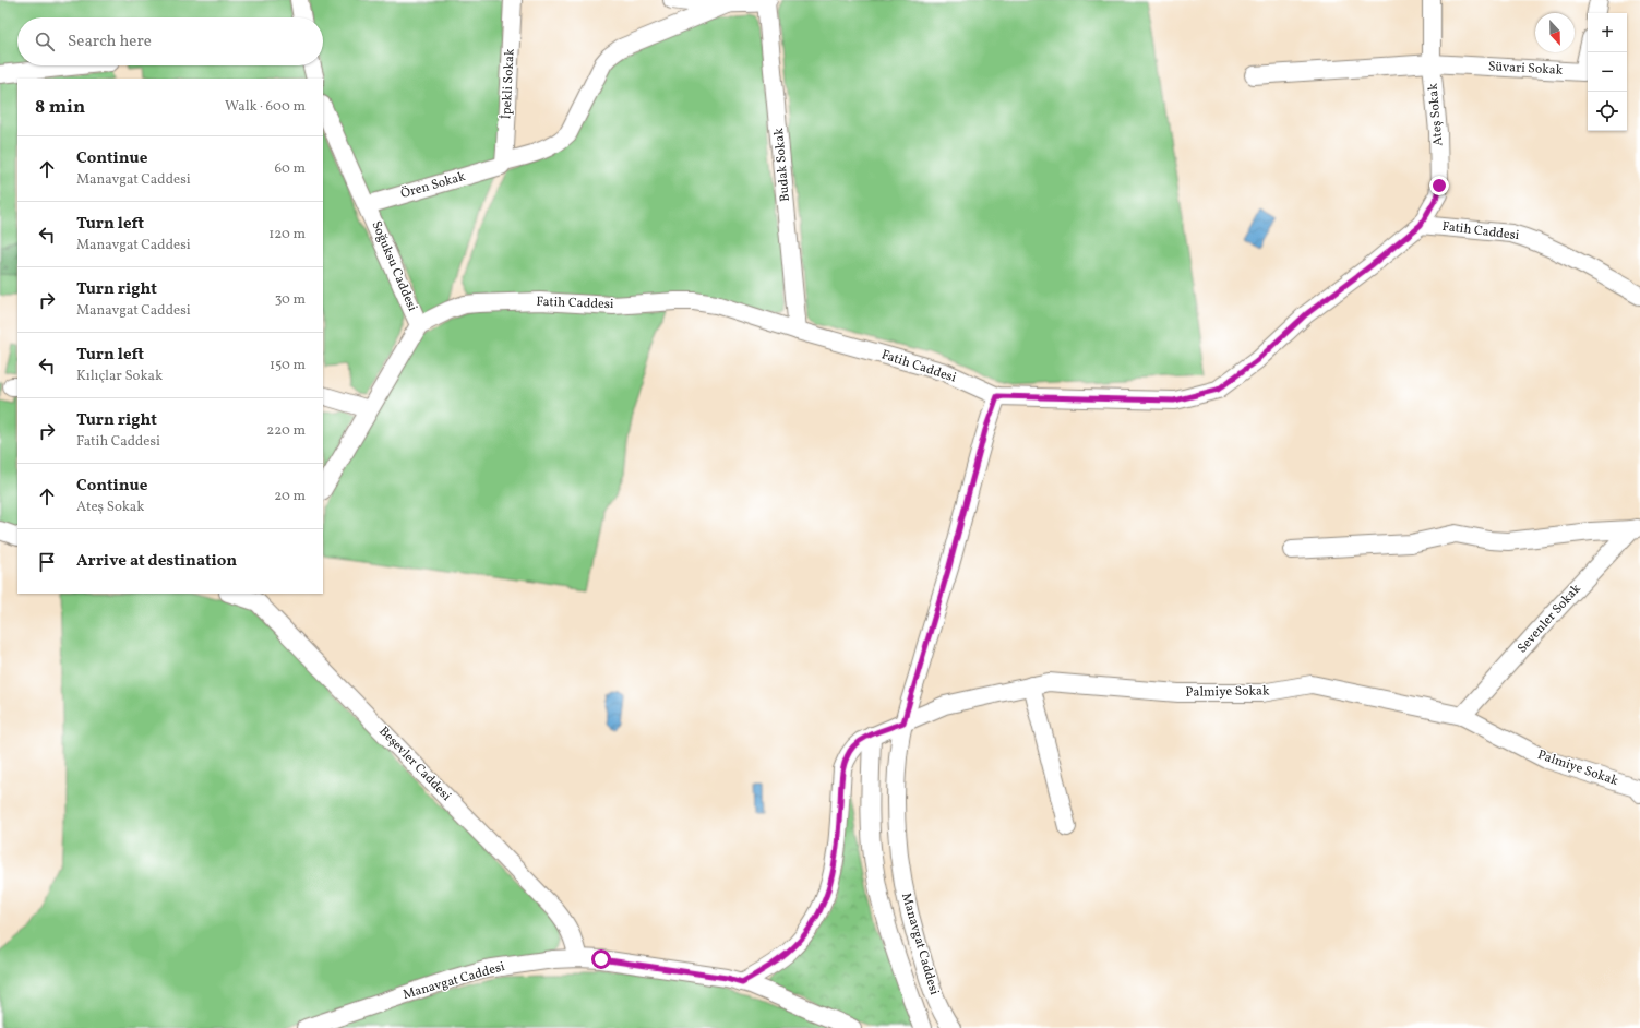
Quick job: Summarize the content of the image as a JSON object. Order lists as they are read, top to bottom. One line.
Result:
{"streets":{"street":["Süvari Sokak","İpekli Sokak","Ateş Sokak","Budak Sokak","Ören Sokak","Fatih Caddesi","Soğuksu Caddesi","Sevenler Sokak","Palmiye Sokak","Beşevler Caddesi","Manavgat Caddesi"]},"crossings":[["Süvari Sokak","Ateş Sokak"],["İpekli Sokak","Ören Sokak"],["Ateş Sokak","Fatih Caddesi"],["Budak Sokak","Fatih Caddesi"],["Ören Sokak","Soğuksu Caddesi"],["Fatih Caddesi","Soğuksu Caddesi"],["Fatih Caddesi","Manavgat Caddesi"],["Sevenler Sokak","Palmiye Sokak"],["Palmiye Sokak","Manavgat Caddesi"],["Beşevler Caddesi","Manavgat Caddesi"]],"north":"bottom","page":{"map_buttons":["+","−"],"search":"Search here","heading":["8 min","Walk · 600 m"],"list":[["Continue","Manavgat Caddesi","60 m"],["Turn left","Manavgat Caddesi","120 m"],["Turn right","Manavgat Caddesi","30 m"],["Turn left","Kılıçlar Sokak","150 m"],["Turn right","Fatih Caddesi","220 m"],["Continue","Ateş Sokak","20 m"],"Arrive at destination"]}}
